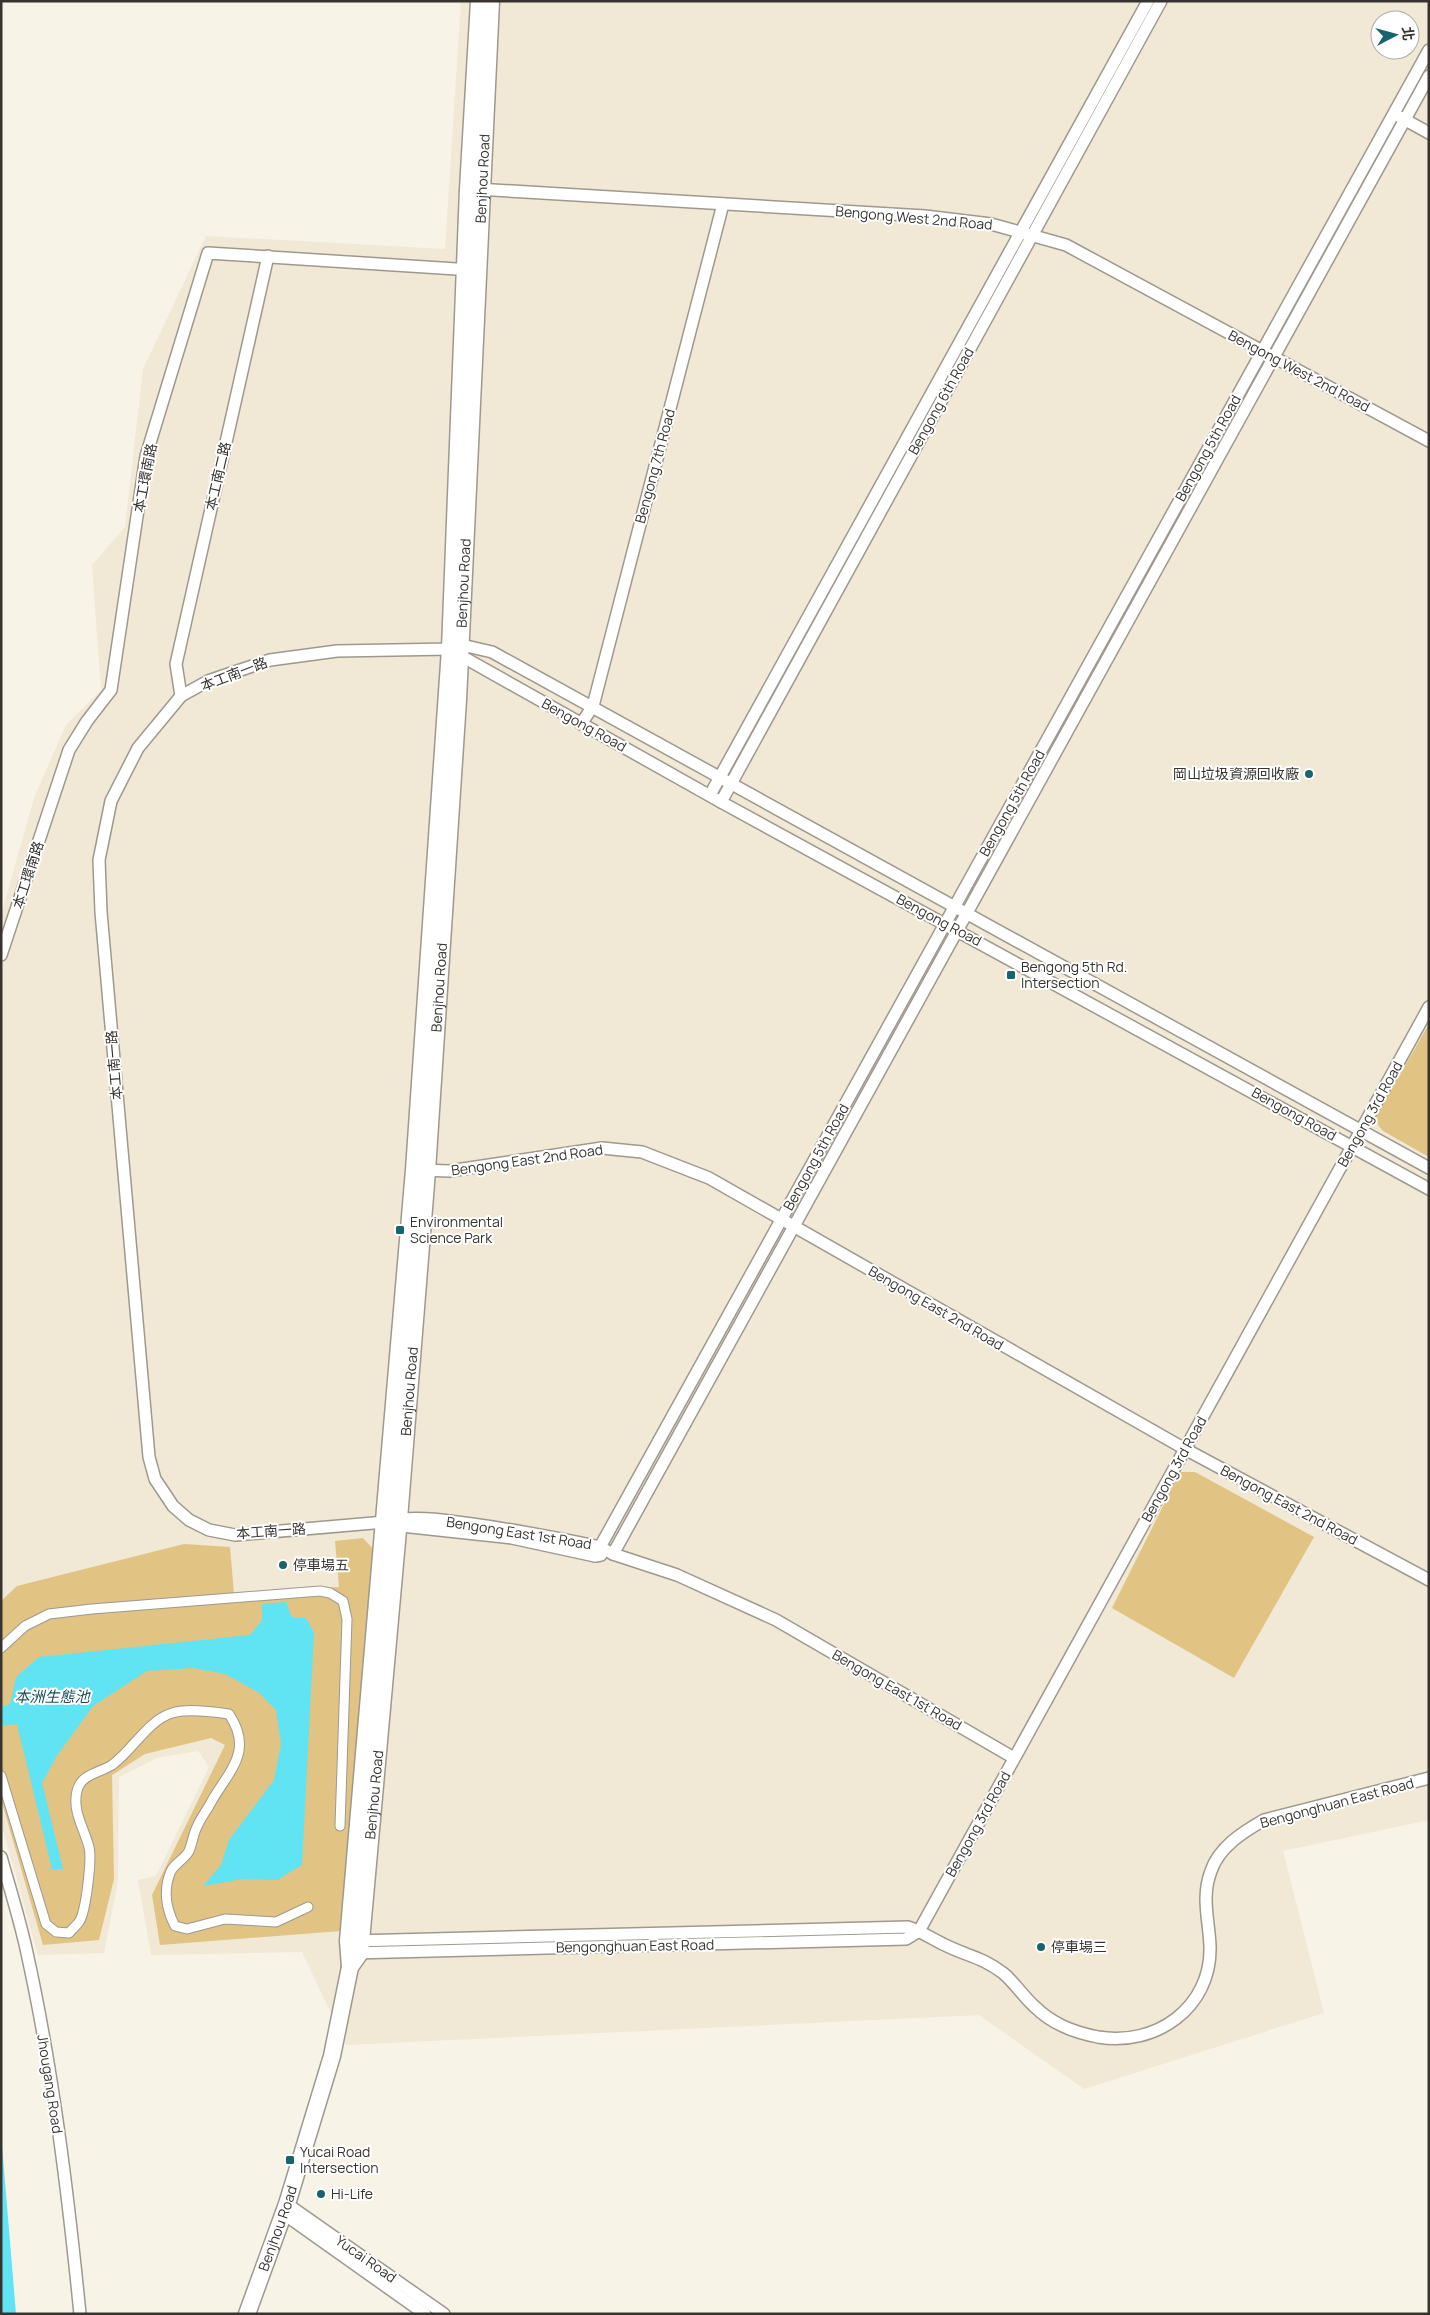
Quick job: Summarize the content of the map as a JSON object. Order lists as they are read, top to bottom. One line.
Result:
{"streets":{"main road":["Benjhou Road"],"street":["Bengong West 2nd Road","Bengong 6th Road","Bengong 5th Road","Bengong 7th Road","本工南二路","本工環南路","本工南一路","Bengong Road","Bengong 3rd Road","Bengong East 2nd Road","Bengong East 1st Road","Bengonghuan East Road","Jhougang Road","Yucai Road"]},"crossings":[["Benjhou Road","Bengong West 2nd Road"],["Benjhou Road","本工環南路"],["Benjhou Road","本工南一路"],["Benjhou Road","Bengong Road"],["Benjhou Road","Bengong East 2nd Road"],["Benjhou Road","Bengong East 1st Road"],["Benjhou Road","Bengonghuan East Road"],["Benjhou Road","Yucai Road"],["Bengong West 2nd Road","Bengong 6th Road"],["Bengong West 2nd Road","Bengong 5th Road"],["Bengong West 2nd Road","Bengong 7th Road"],["Bengong 6th Road","Bengong Road"],["Bengong 5th Road","Bengong Road"],["Bengong 5th Road","Bengong East 2nd Road"],["Bengong 5th Road","Bengong East 1st Road"],["Bengong 7th Road","Bengong Road"],["本工南二路","本工環南路"],["本工南二路","本工南一路"],["本工南一路","Bengong Road"],["本工南一路","Bengong East 1st Road"],["Bengong Road","Bengong 3rd Road"],["Bengong 3rd Road","Bengong East 2nd Road"],["Bengong 3rd Road","Bengong East 1st Road"],["Bengong 3rd Road","Bengonghuan East Road"]],"water":["本洲生態池"],"places":{"other":["岡山垃圾資源回收廠","停車場五","停車場三","Hi-Life"],"transit":["Bengong 5th Rd. Intersection","Environmental Science Park","Yucai Road Intersection"]},"north":"right"}
